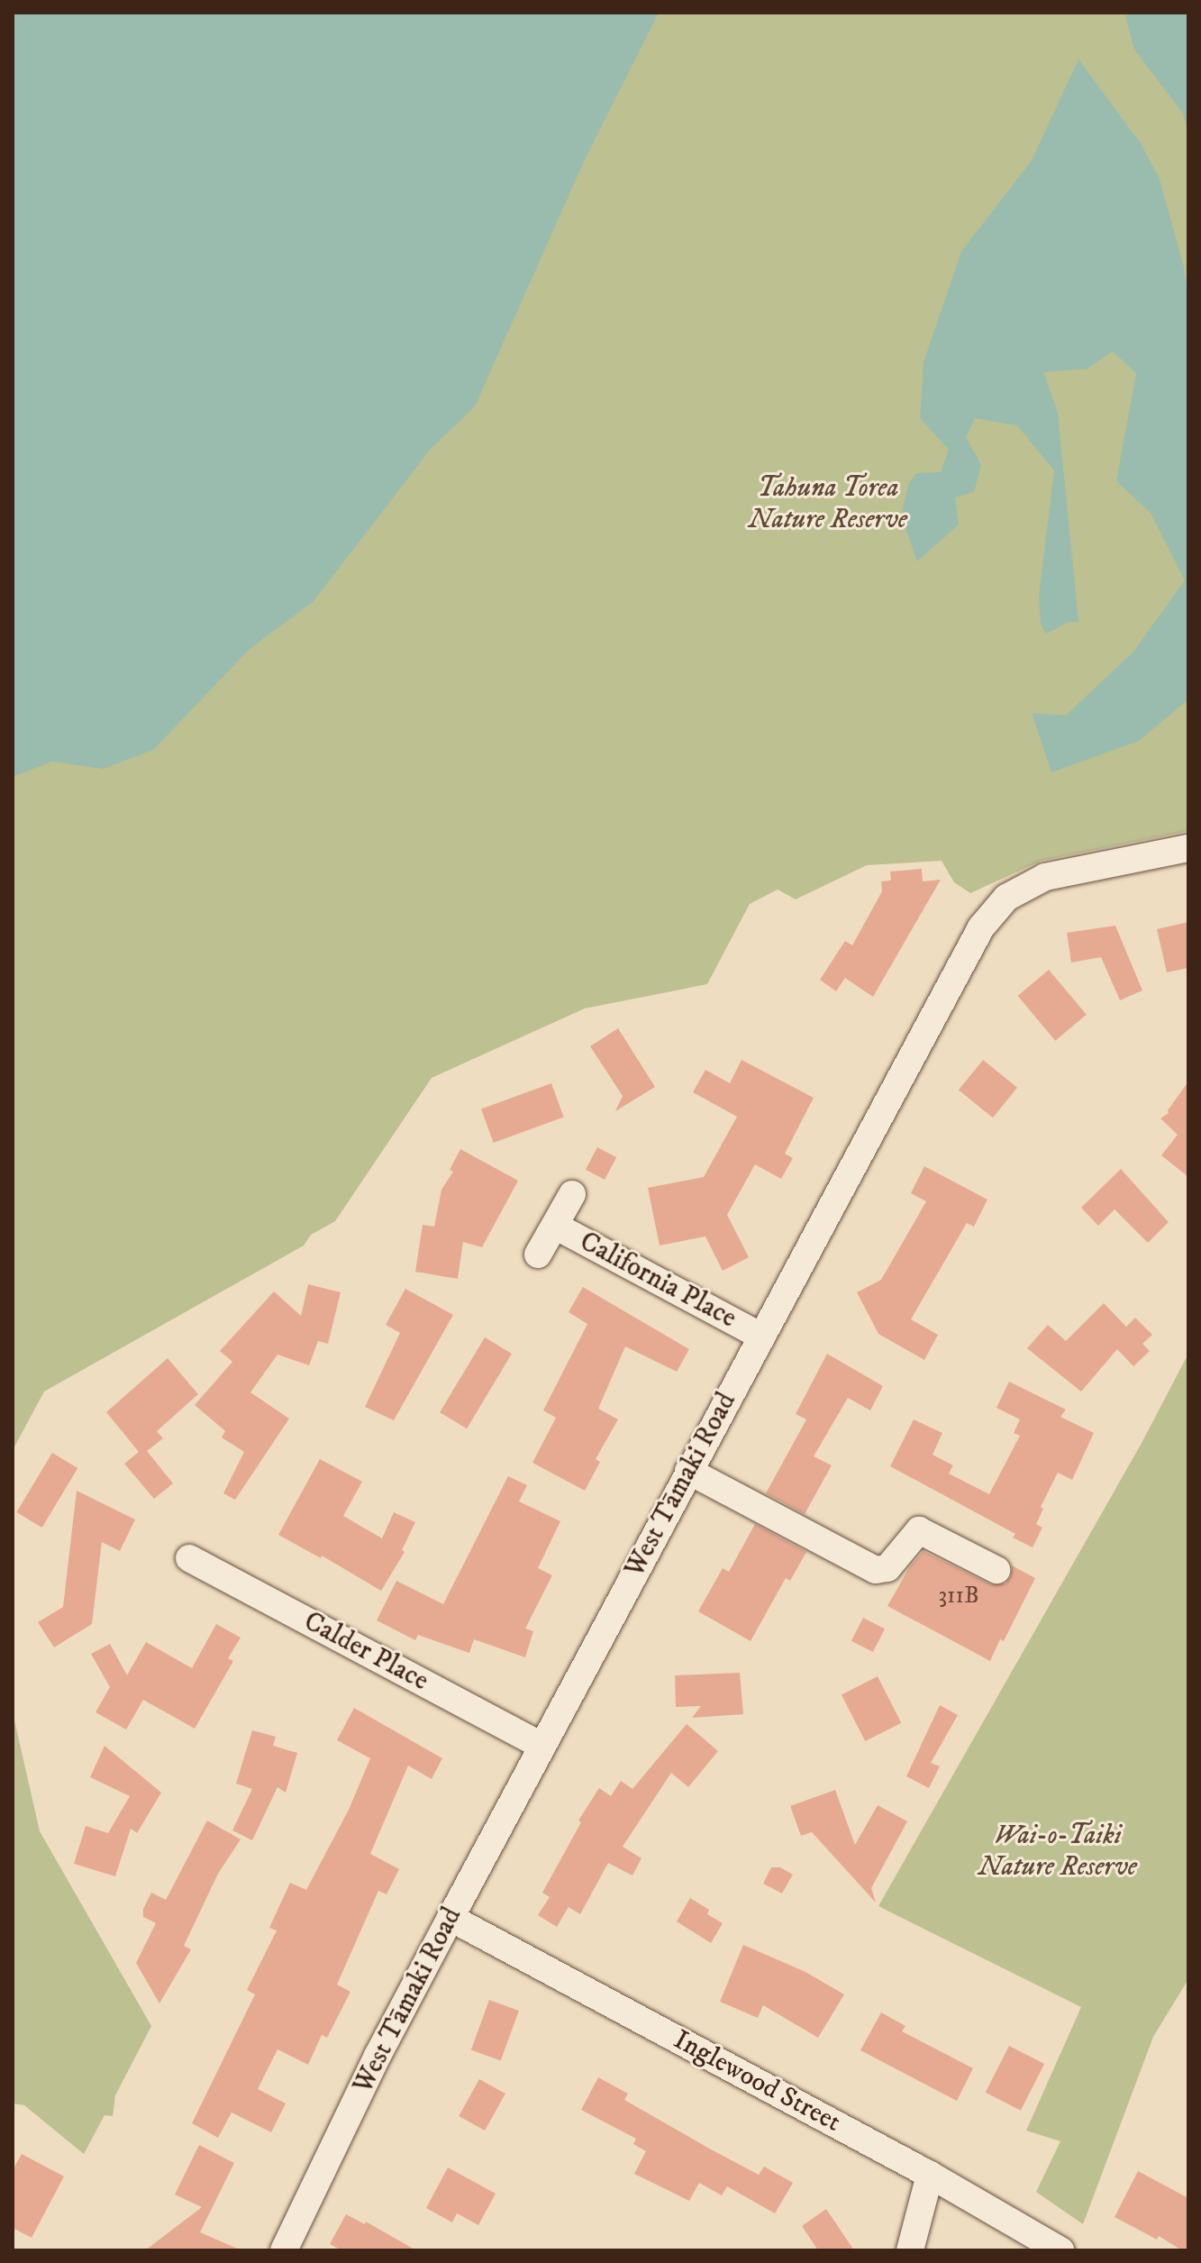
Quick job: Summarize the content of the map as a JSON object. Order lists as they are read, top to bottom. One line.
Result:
{"streets":{"street":["California Place","West Tāmaki Road","Calder Place","Inglewood Street"]},"crossings":[["California Place","West Tāmaki Road"],["West Tāmaki Road","Calder Place"],["West Tāmaki Road","Inglewood Street"]],"parks":["Tahuna Torea Nature Reserve","Wai-o-Taiki Nature Reserve"],"house_numbers":["311B"]}
